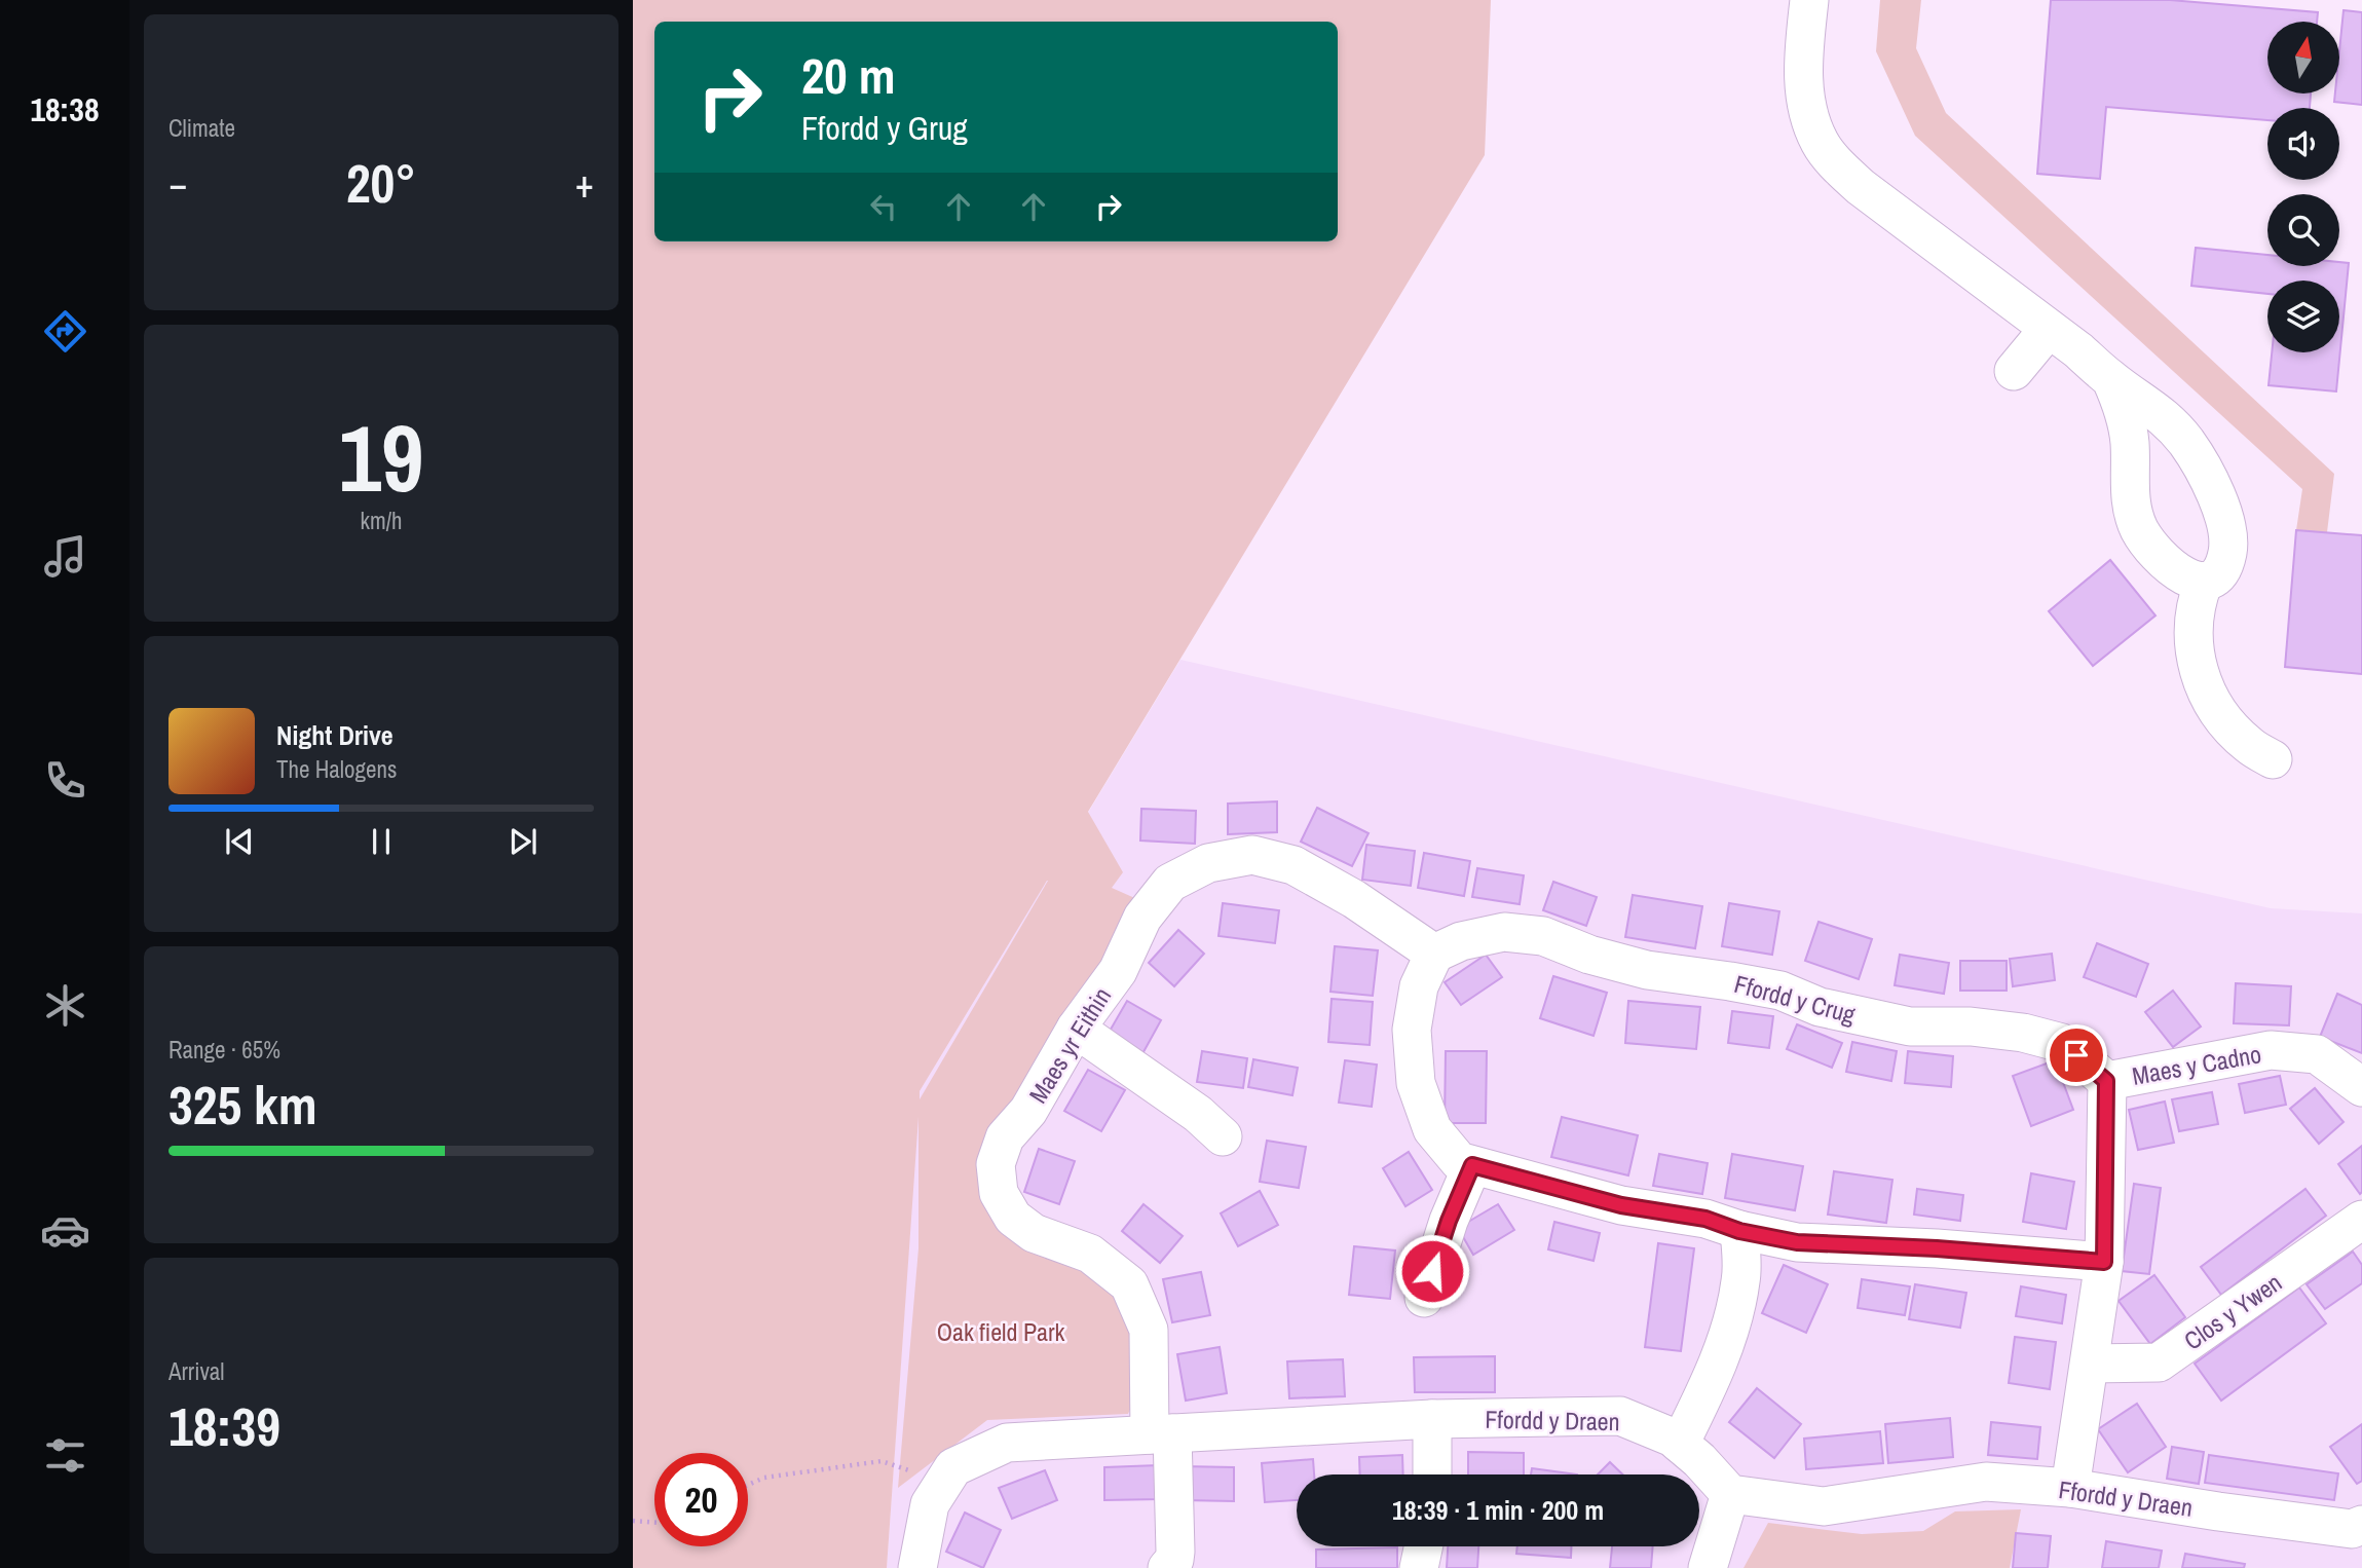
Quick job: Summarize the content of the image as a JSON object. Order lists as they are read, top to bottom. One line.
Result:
{"streets":{"street":["Ffordd y Crug","Maes yr Eithin","Maes y Cadno","Clos y Ywen","Ffordd y Draen"]},"crossings":[["Ffordd y Crug","Maes yr Eithin"],["Ffordd y Crug","Maes y Cadno"],["Maes yr Eithin","Ffordd y Draen"]],"parks":["Oak field Park"],"north":"top","page":{"tabs":"18:38","tile":["Climate",["19","km/h"],["Range · 65%","325 km"],["Arrival","18:39"]],"turn":["20 m","Ffordd y Grug"],"heat":["−","20°","+"],"song":["Night Drive","The Halogens"],"limit":"20","trip":"18:39 · 1 min · 200 m"}}
